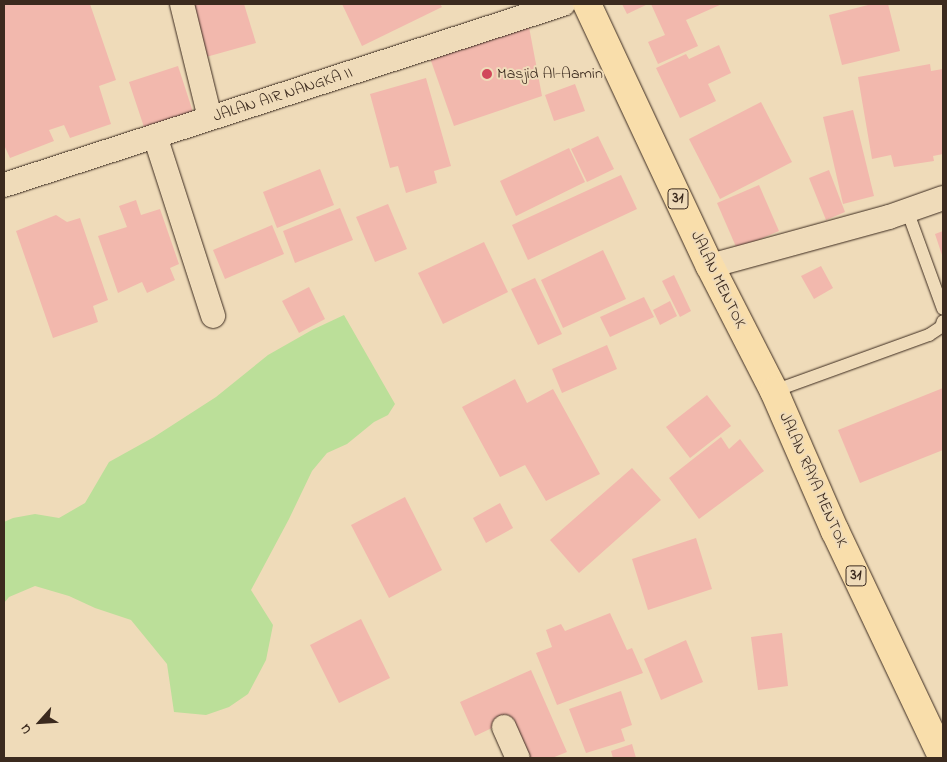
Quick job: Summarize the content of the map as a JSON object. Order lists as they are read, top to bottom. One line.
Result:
{"streets":{"highway":["31","JALAN MENTOK","JALAN RAYA MENTOK"],"street":["JALAN AIR NANGKA II"]},"crossings":[["JALAN MENTOK","JALAN RAYA MENTOK"]],"places":["Masjid Al-Aamin"],"north":"bottom left"}
